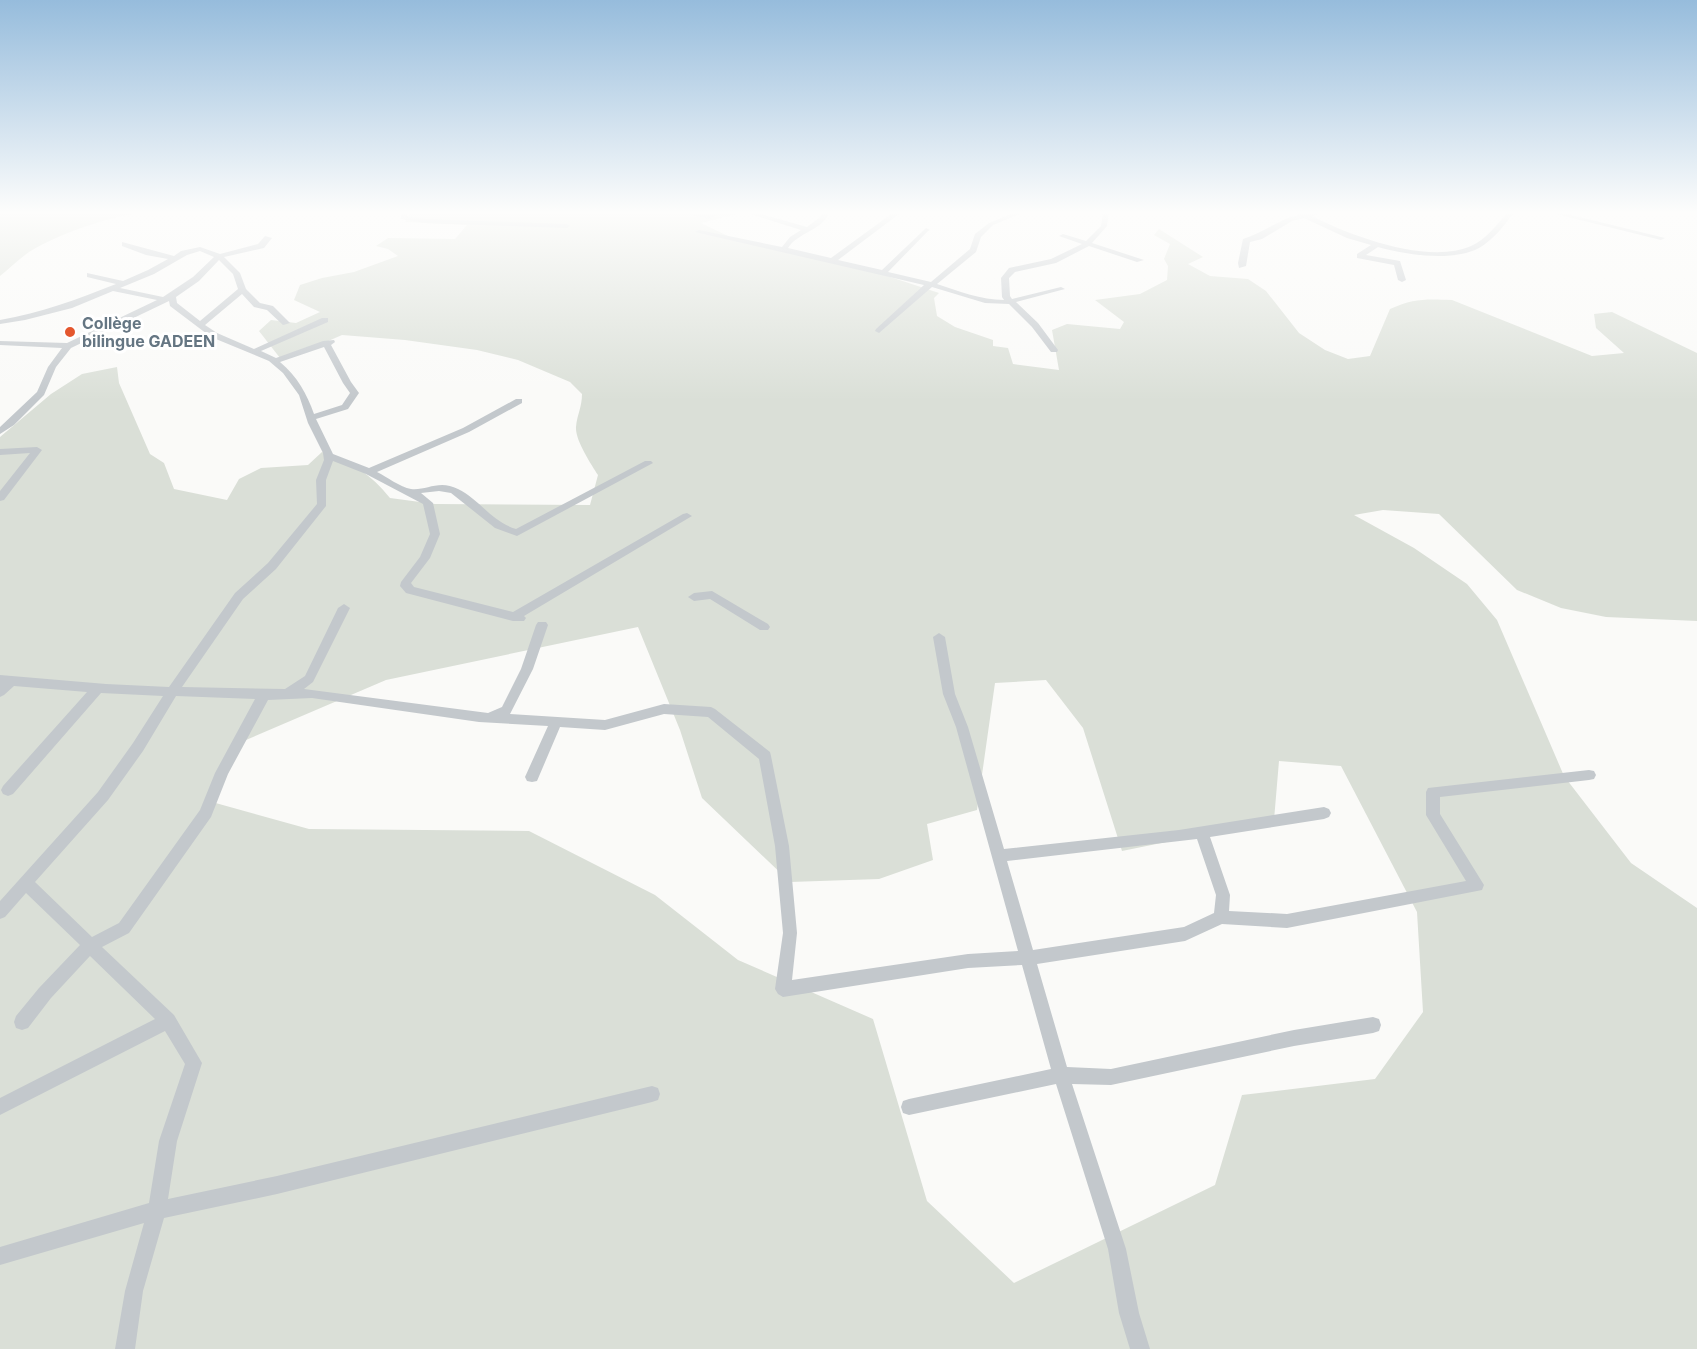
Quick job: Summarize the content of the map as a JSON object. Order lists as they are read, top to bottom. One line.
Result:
{"places":["Collège bilingue GADEEN"]}
